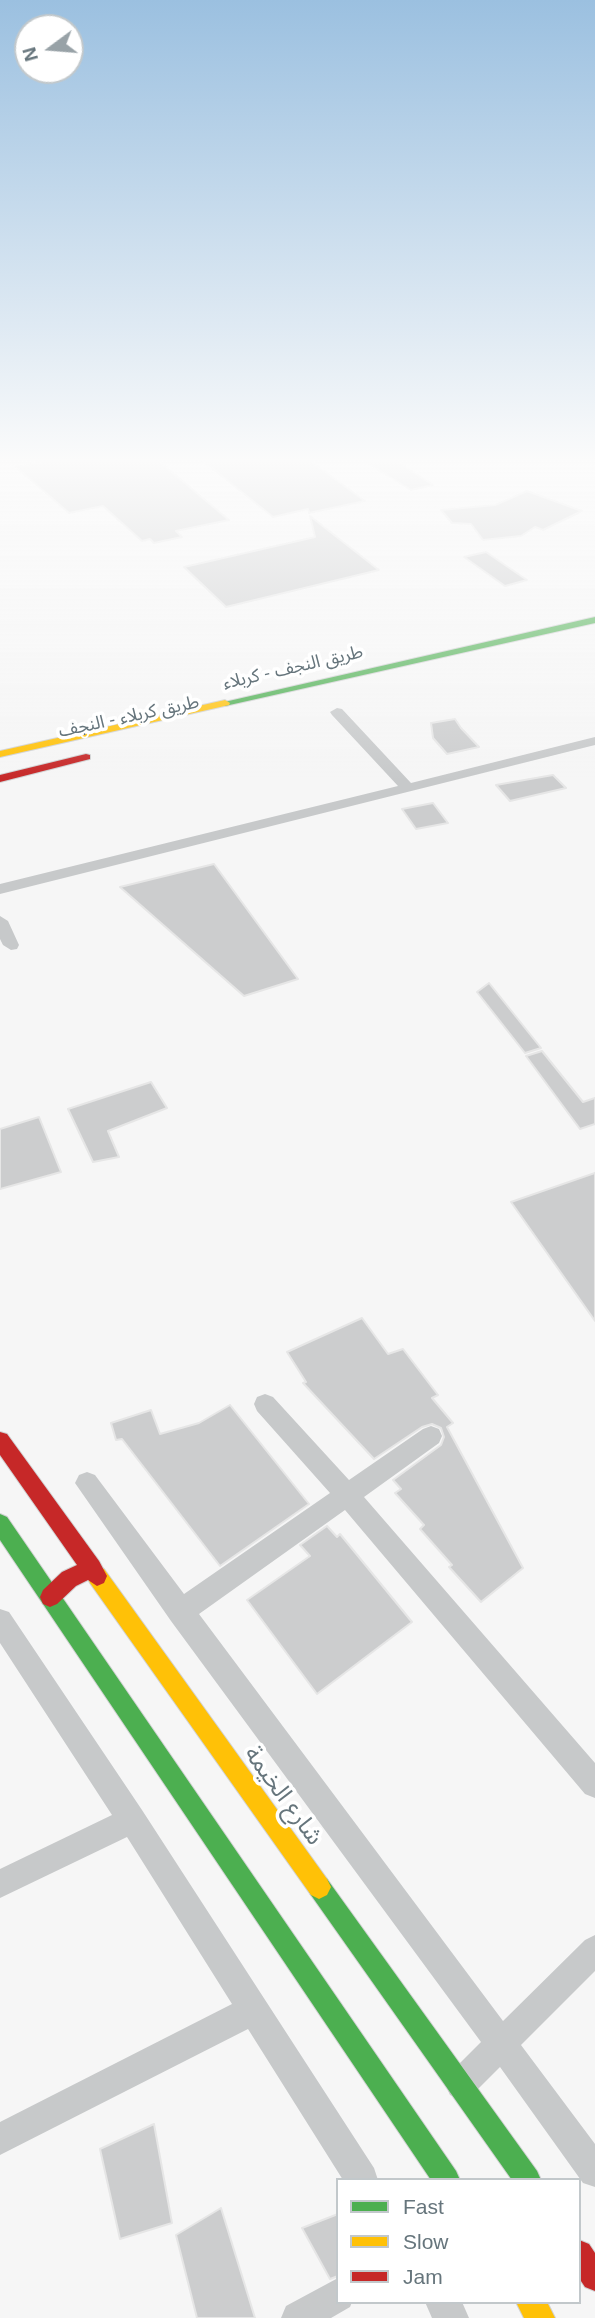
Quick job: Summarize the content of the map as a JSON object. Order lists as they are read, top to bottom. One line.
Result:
{"streets":{"main road":["طريق النجف - کربلاء","طريق کربلاء - النجف","شارع الخيمة"]},"crossings":[["طريق النجف - کربلاء","طريق کربلاء - النجف"]],"legend":["Fast","Slow","Jam"],"north":"left"}
